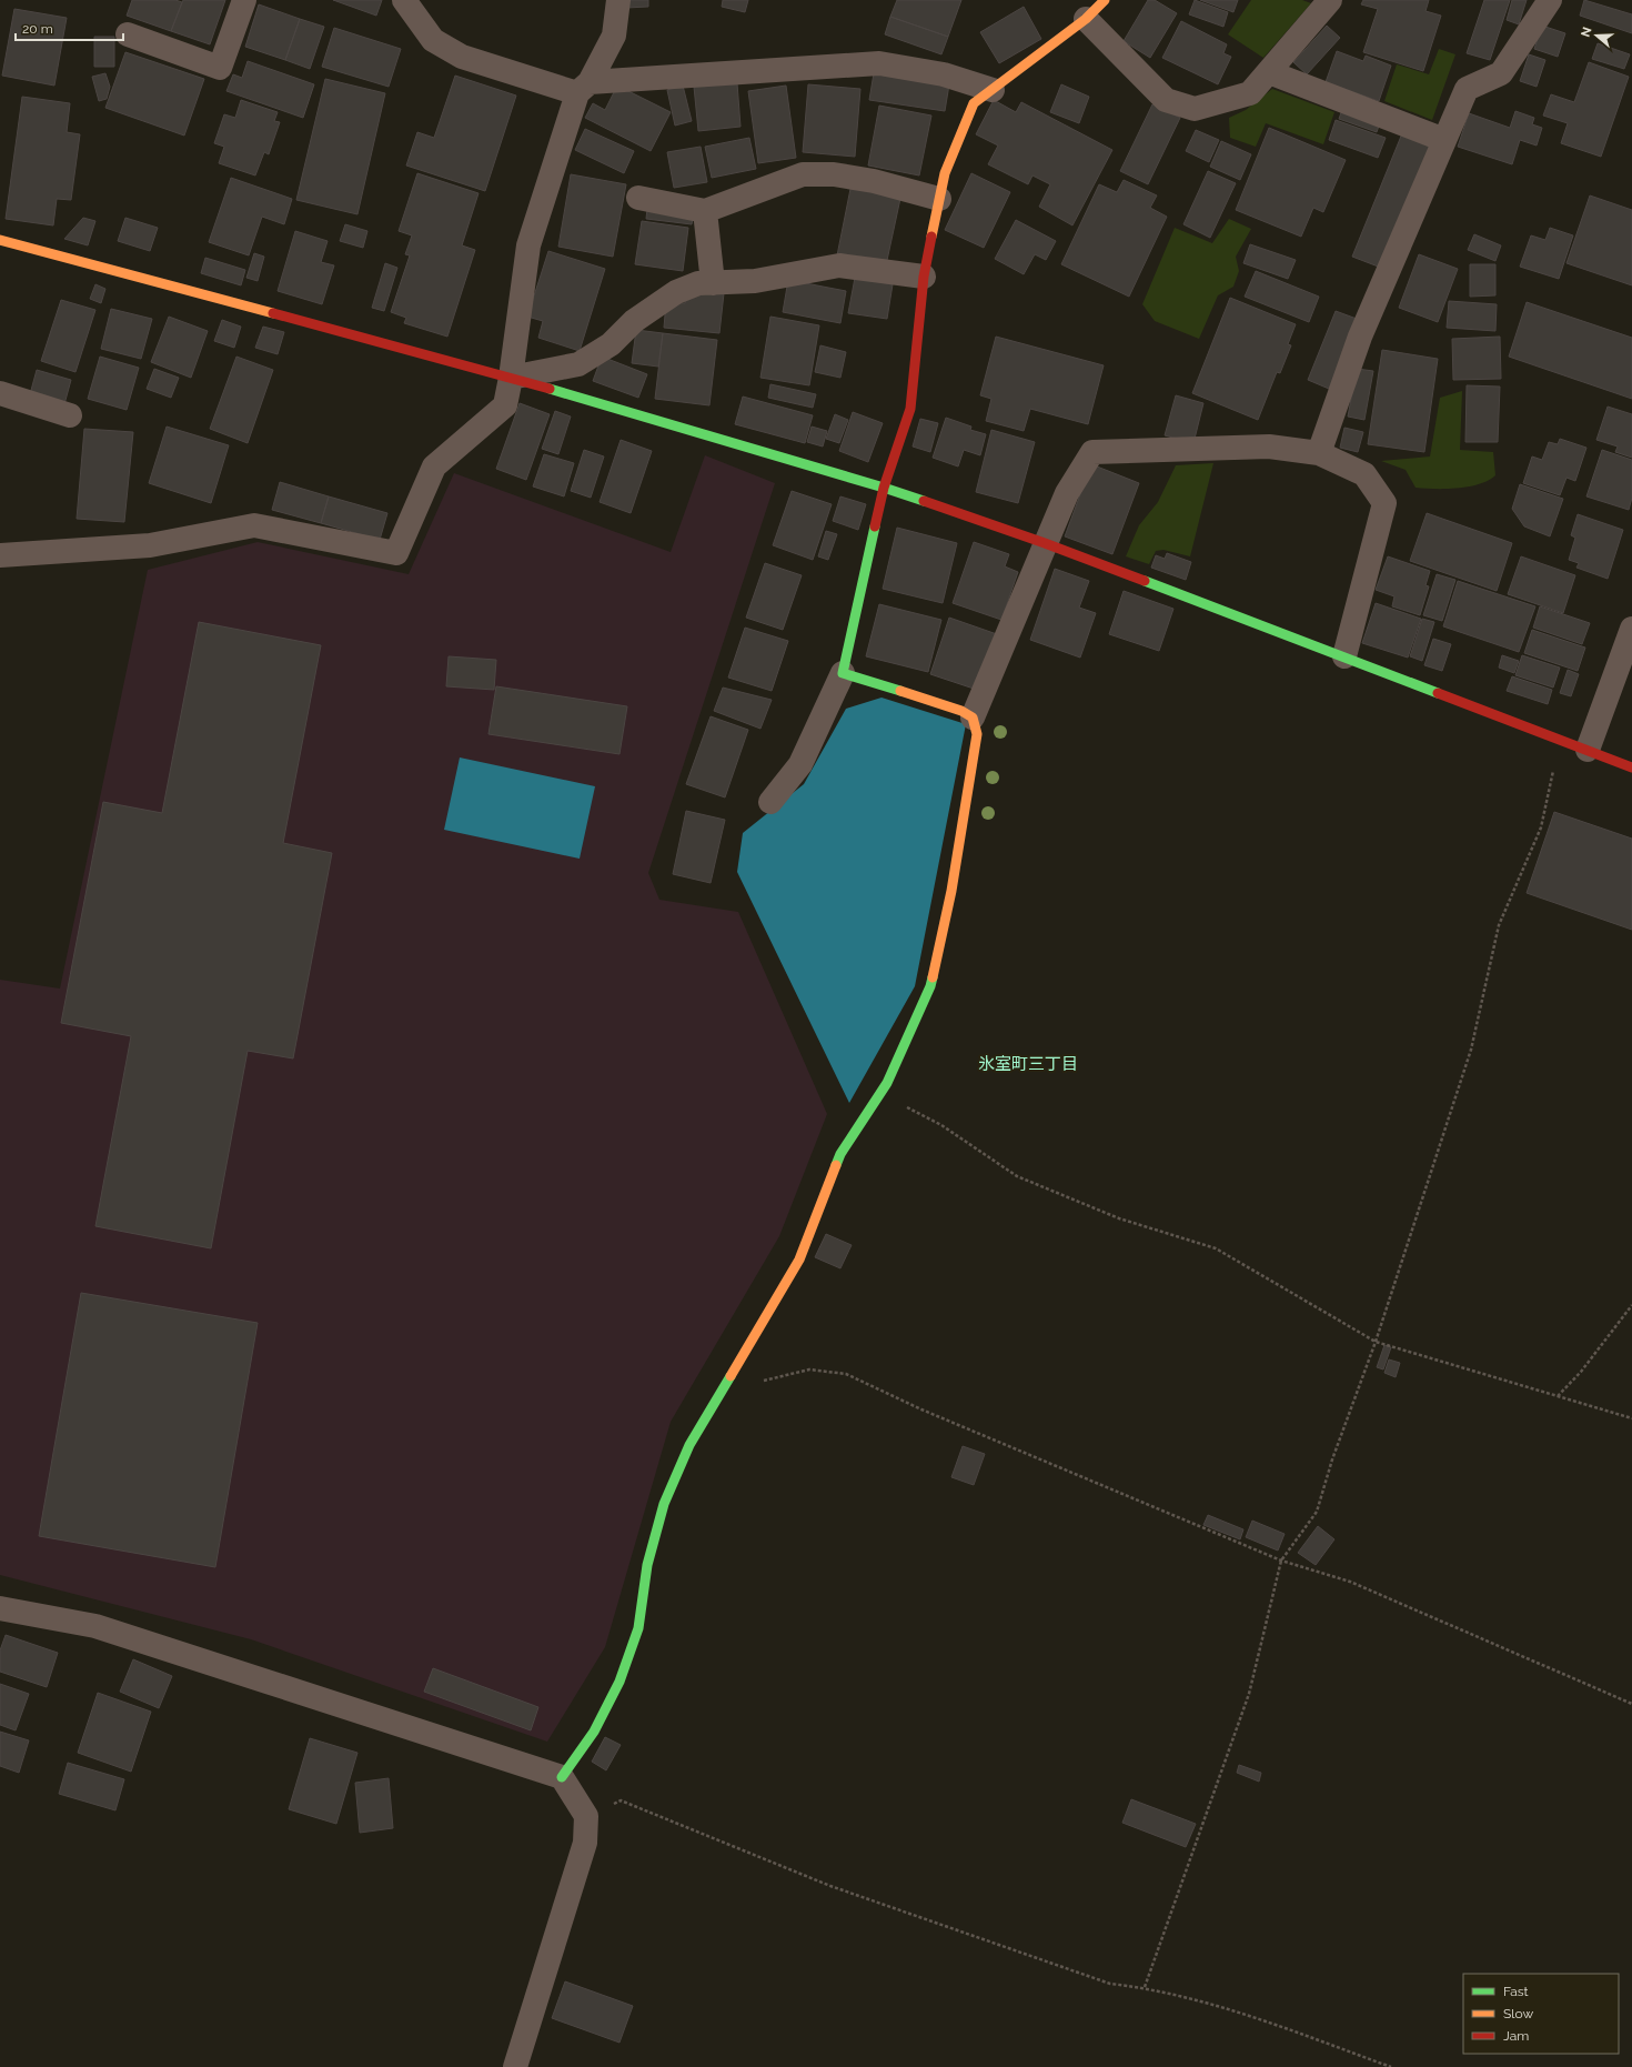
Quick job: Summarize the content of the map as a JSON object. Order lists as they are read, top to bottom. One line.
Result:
{"districts":["氷室町三丁目"],"legend":["Fast","Slow","Jam"],"scale_bar":"20 m","north":"left"}
